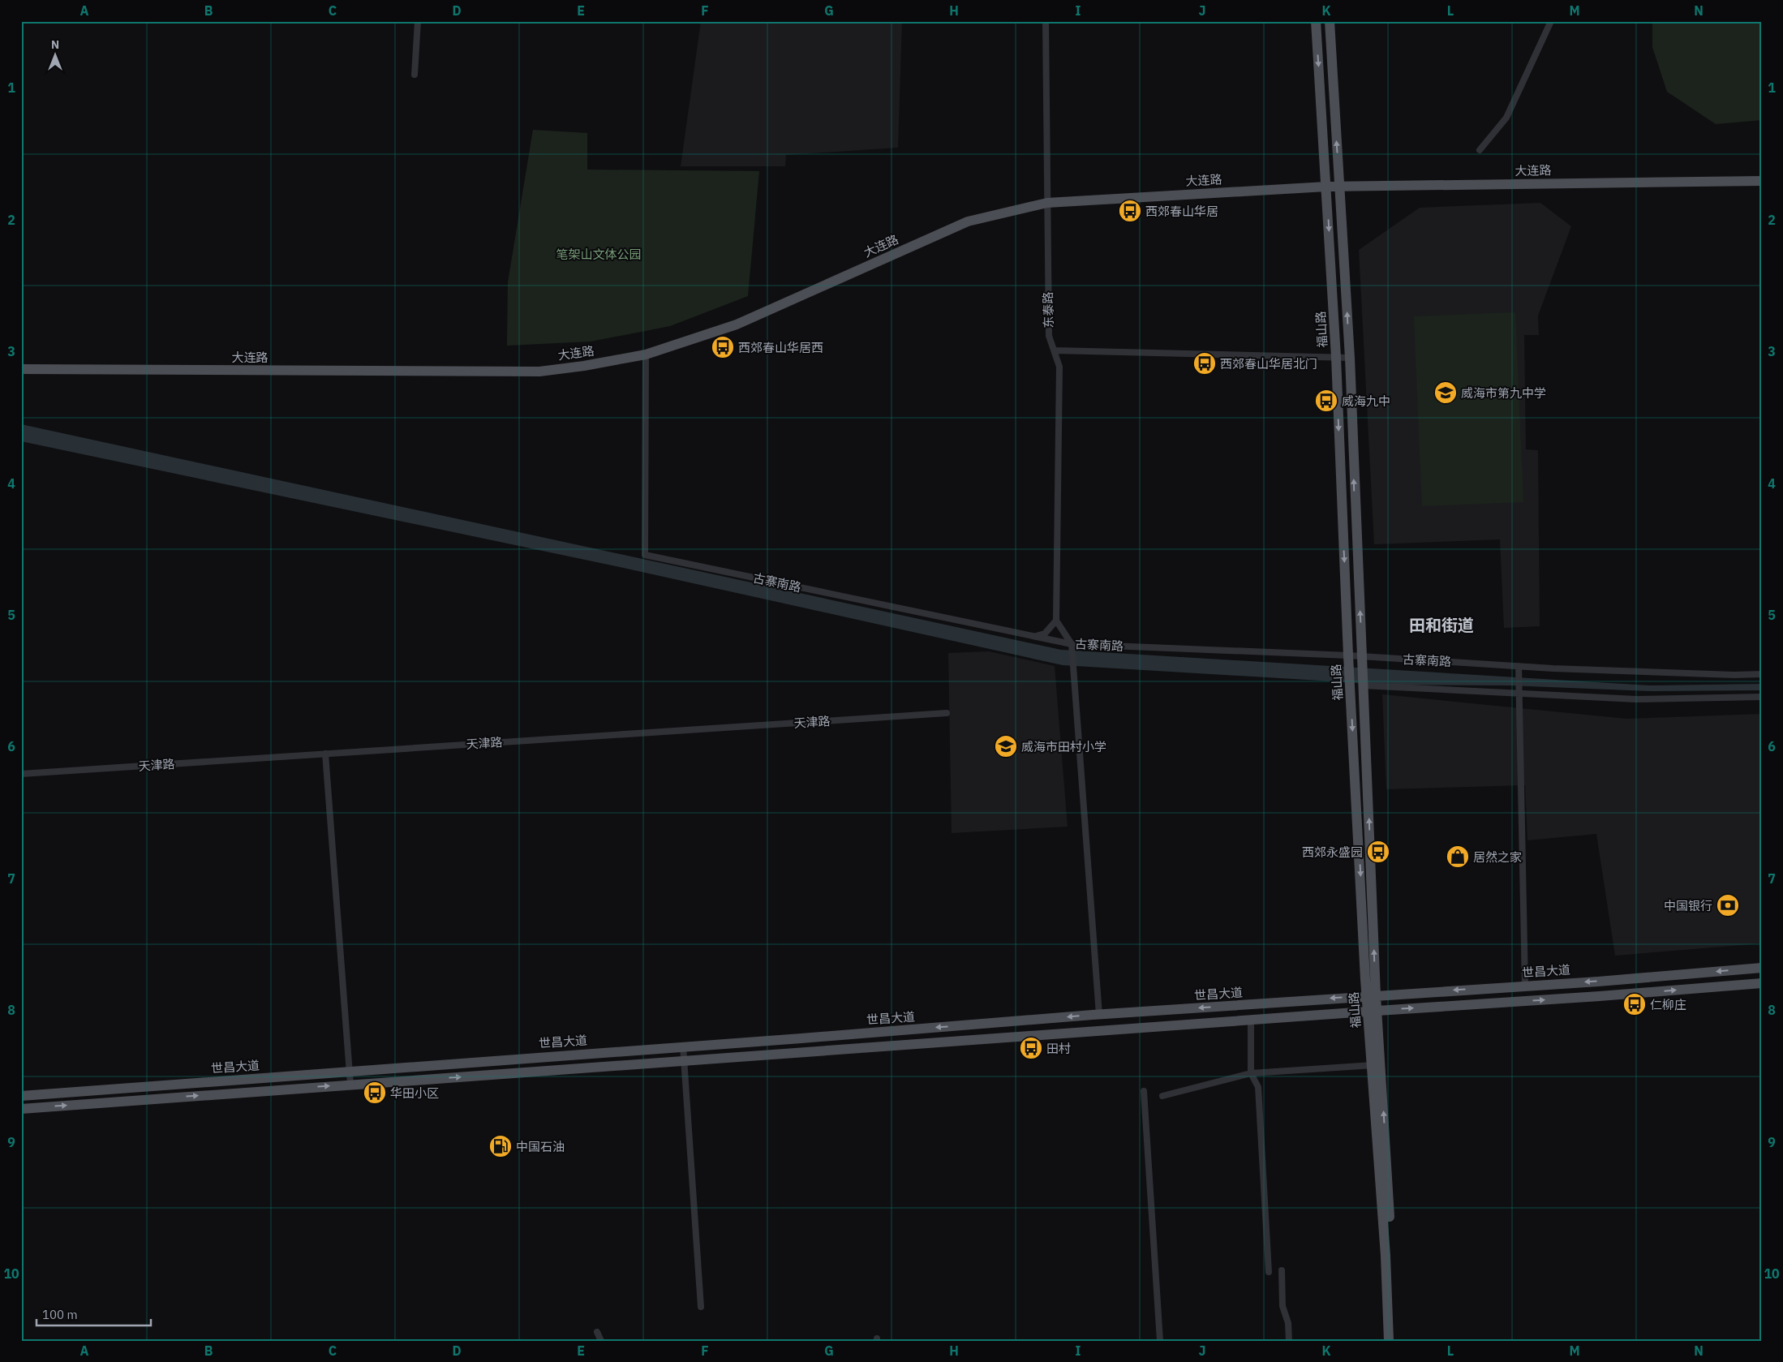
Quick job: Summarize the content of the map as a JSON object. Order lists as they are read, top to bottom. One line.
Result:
{"streets":{"main road":["大连路","福山路","世昌大道"],"street":["东泰路","古寨南路","天津路"]},"crossings":[["大连路","东泰路"],["大连路","福山路"],["大连路","古寨南路"],["福山路","古寨南路"],["福山路","世昌大道"]],"districts":["田和街道"],"parks":["笔架山文体公园"],"places":{"bus stop":["西郊春山华居","西郊春山华居西","西郊春山华居北门","威海九中","西郊永盛园","仁柳庄","田村","华田小区"],"school or university":["威海市第九中学","威海市田村小学"],"shop":["居然之家"],"bank":["中国银行"],"fuel station":["中国石油"]},"scale_bar":"100 m","north":"top","grid":{"columns":["A","B","C","D","E","F","G","H","I","J","K","L","M","N"],"rows":["1","2","3","4","5","6","7","8","9","10"]}}
